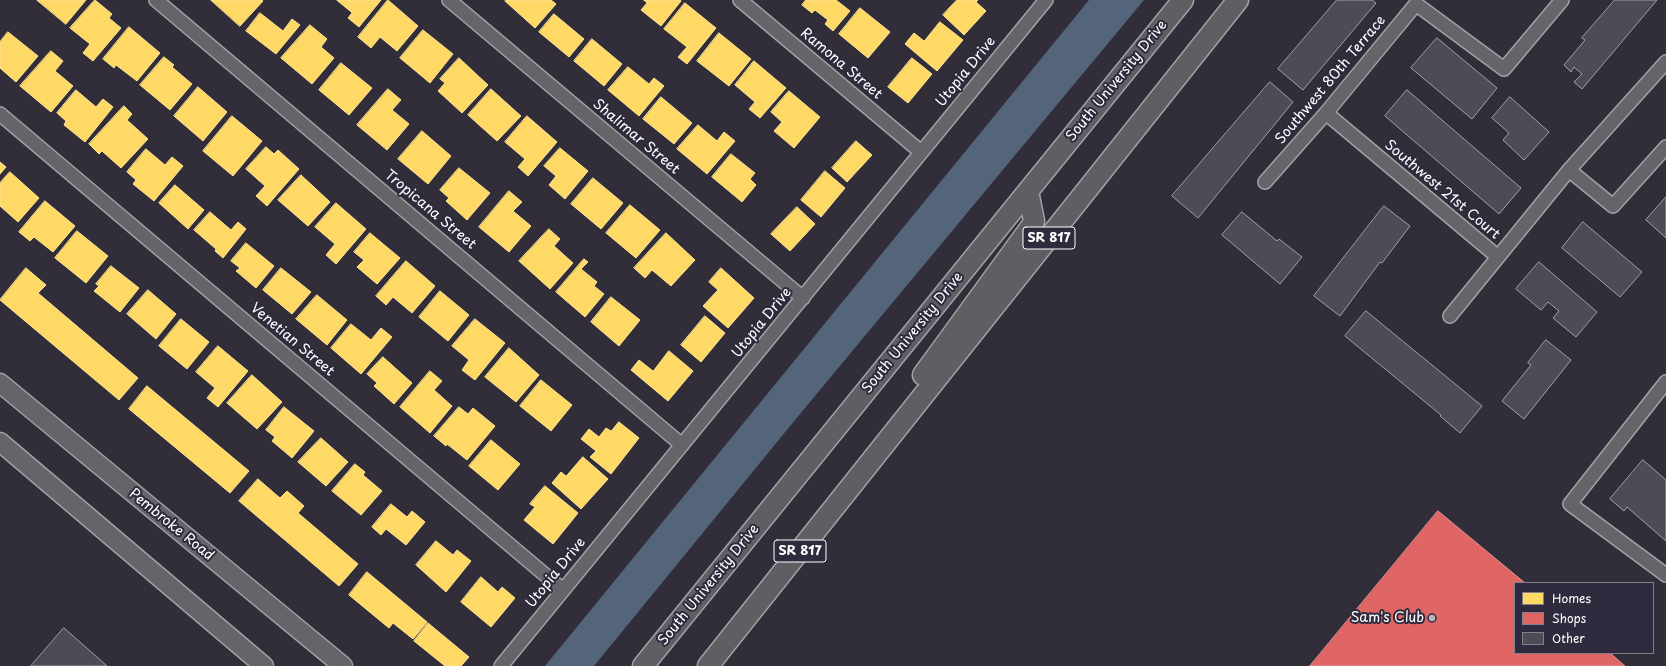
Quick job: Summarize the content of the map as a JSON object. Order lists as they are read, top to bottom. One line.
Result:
{"streets":{"main road":["South University Drive","SR 817","Pembroke Road"],"street":["Ramona Street","Utopia Drive","Southwest 80th Terrace","Shalimar Street","Southwest 21st Court","Tropicana Street","Venetian Street"]},"crossings":[["Ramona Street","Utopia Drive"],["Utopia Drive","Shalimar Street"],["Utopia Drive","Tropicana Street"],["Utopia Drive","Venetian Street"],["Southwest 80th Terrace","Southwest 21st Court"]],"places":["Sam's Club"],"legend":["Homes","Shops","Other"]}
